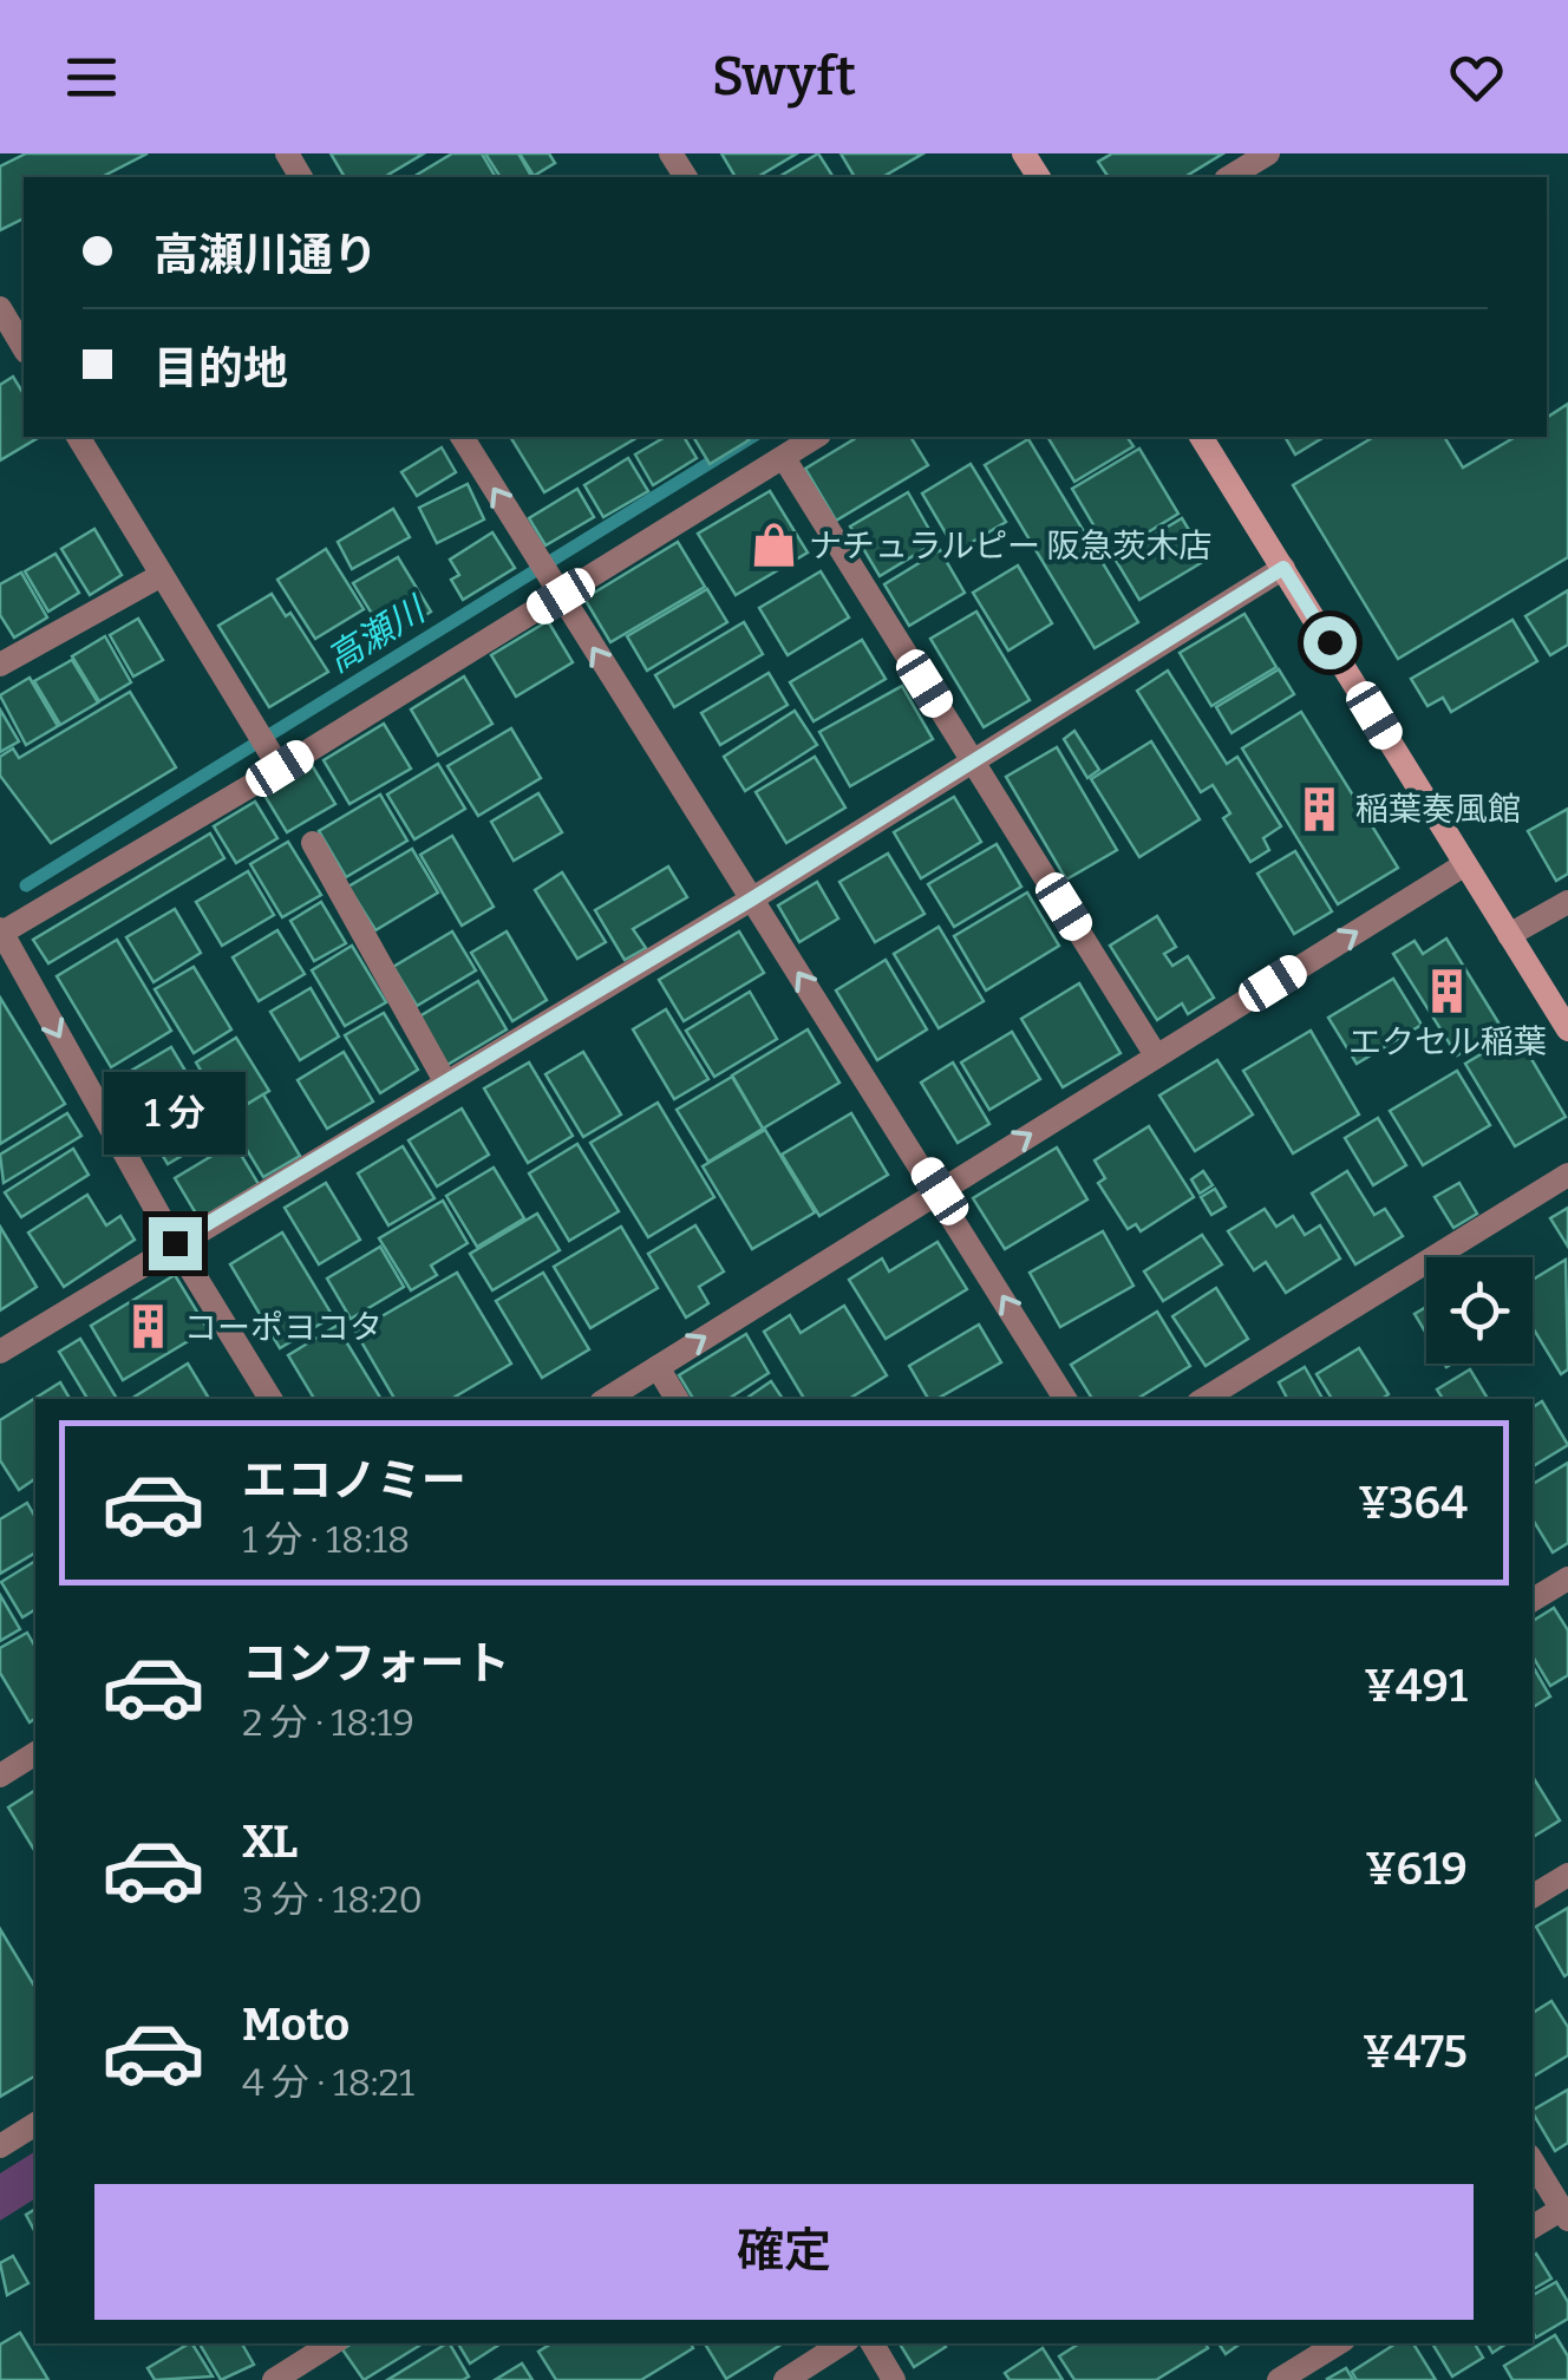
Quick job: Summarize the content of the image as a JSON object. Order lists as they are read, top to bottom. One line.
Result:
{"water":["高瀬川"],"places":{"shop":["ナチュラルピー 阪急茨木店"],"building":["稲葉奏風館","エクセル稲葉","コーポヨコタ"]},"page":{"header":"Swyft","banner":["高瀬川通り","目的地"],"bubble":"1 分","list":[{"name":"エコノミー","note":"1 分 · 18:18","value":"¥364"},{"name":"コンフォート","note":"2 分 · 18:19","value":"¥491"},{"name":"XL","note":"3 分 · 18:20","value":"¥619"},{"name":"Moto","note":"4 分 · 18:21","value":"¥475"}],"buttons":"確定"}}
